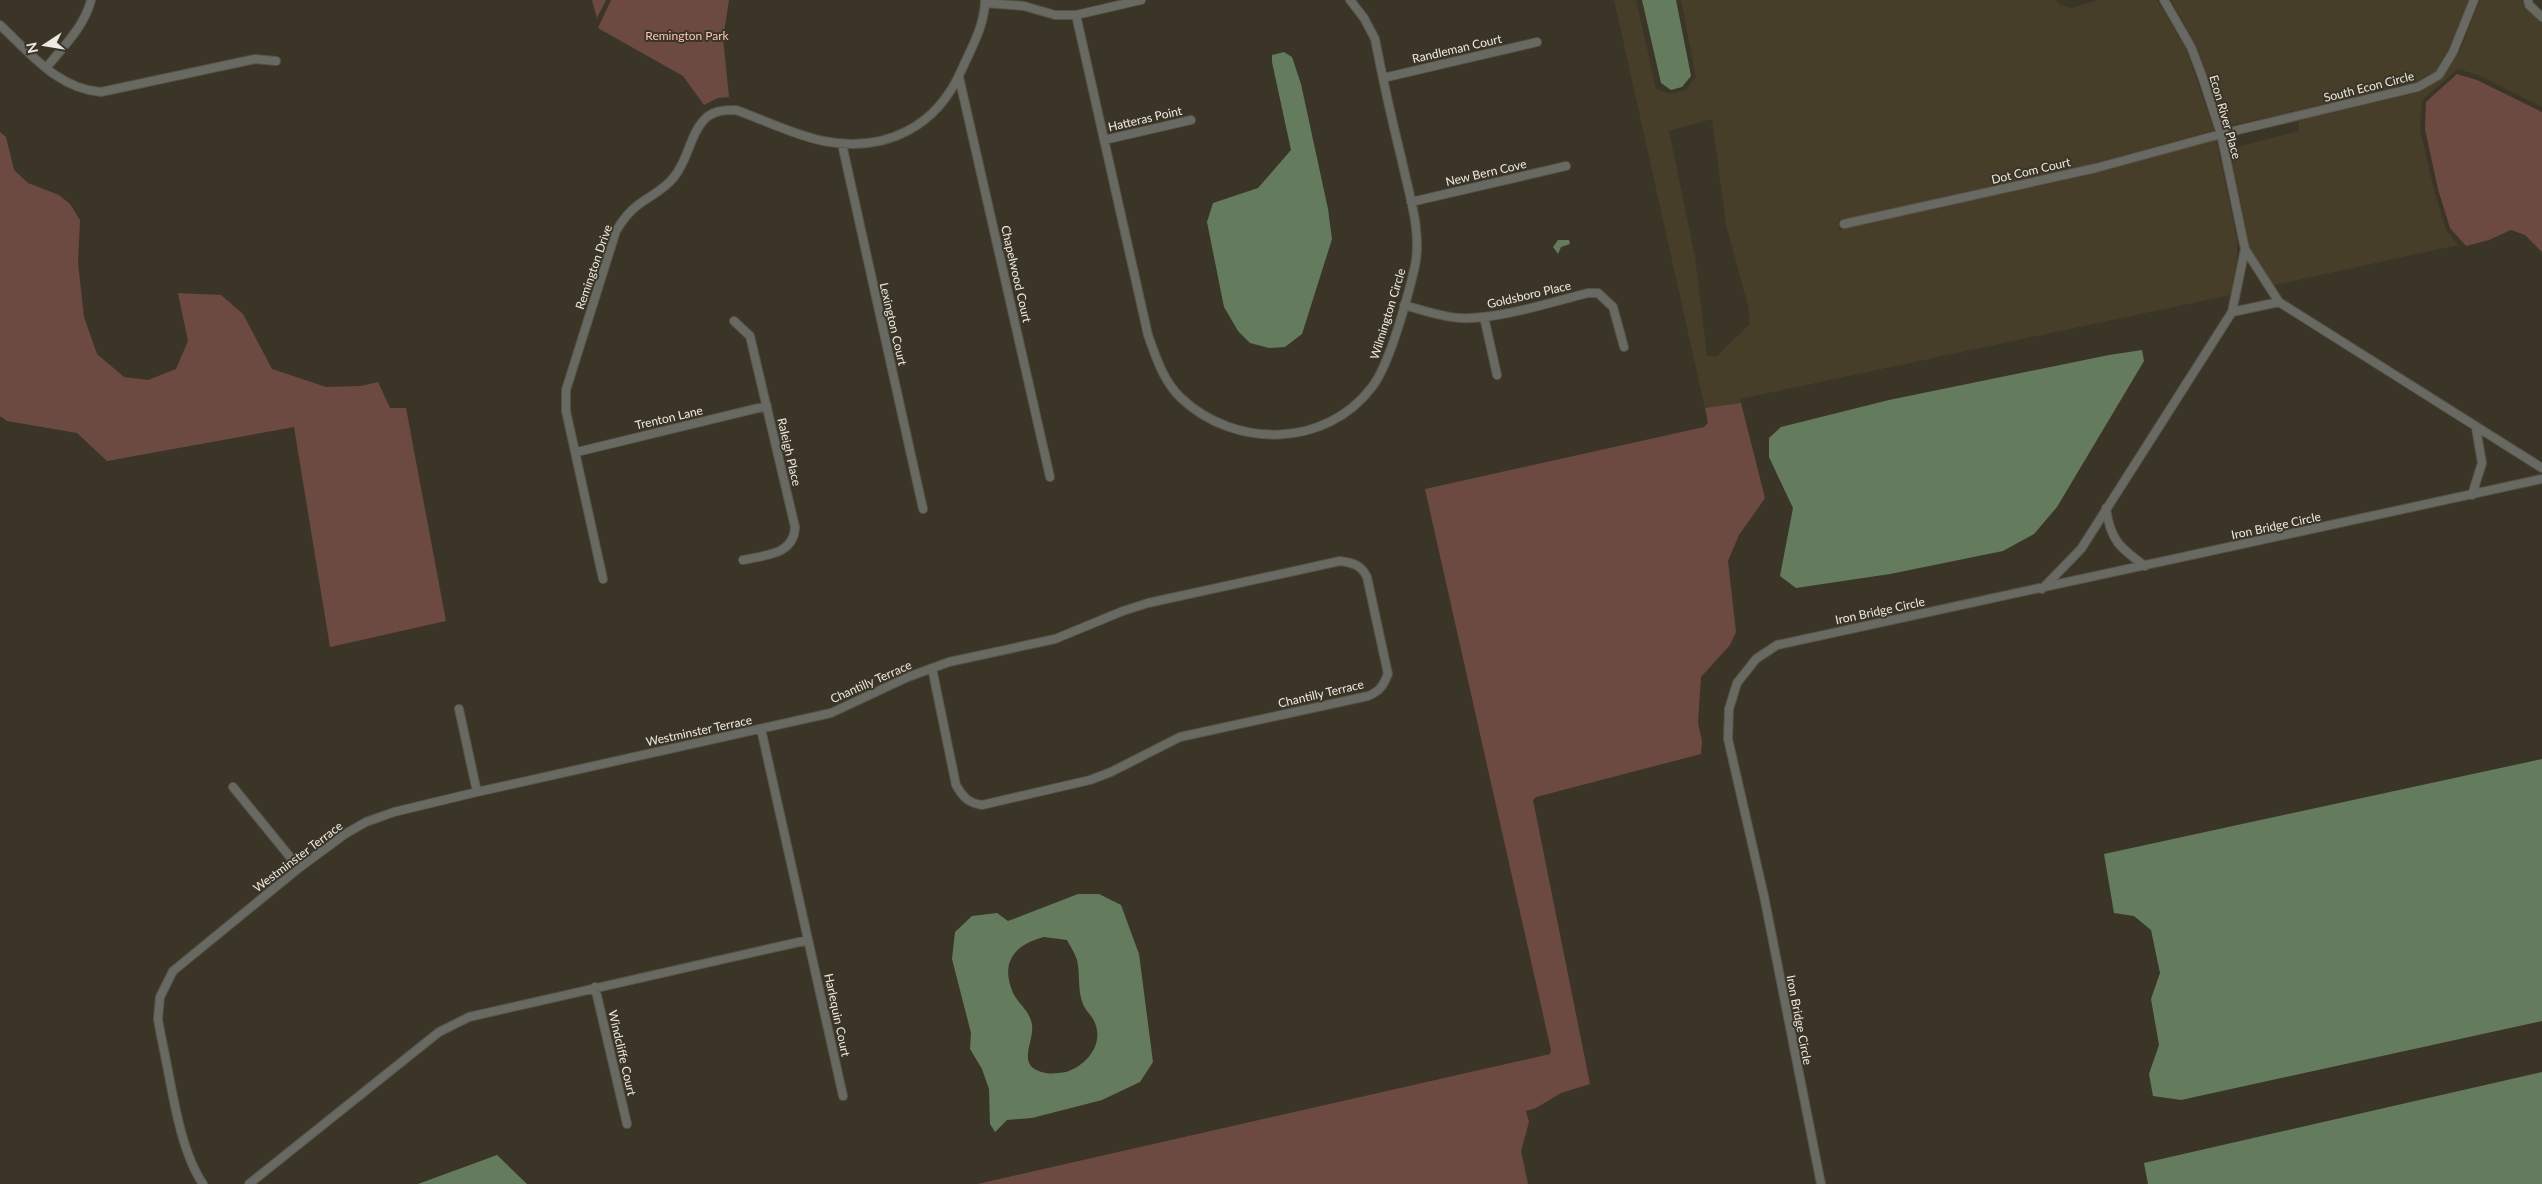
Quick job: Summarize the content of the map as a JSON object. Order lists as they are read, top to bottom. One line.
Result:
{"streets":{"street":["Randleman Court","South Econ Circle","Econ River Place","Hatteras Point","Dot Com Court","New Bern Cove","Remington Drive","Chapelwood Court","Goldsboro Place","Wilmington Circle","Lexington Court","Trenton Lane","Raleigh Place","Iron Bridge Circle","Chantilly Terrace","Westminster Terrace","Harlequin Court","Windcliffe Court"]},"crossings":[["Randleman Court","Wilmington Circle"],["South Econ Circle","Econ River Place"],["South Econ Circle","Dot Com Court"],["Econ River Place","Dot Com Court"],["Hatteras Point","Wilmington Circle"],["New Bern Cove","Wilmington Circle"],["Remington Drive","Chapelwood Court"],["Remington Drive","Lexington Court"],["Remington Drive","Trenton Lane"],["Goldsboro Place","Wilmington Circle"],["Trenton Lane","Raleigh Place"],["Chantilly Terrace","Westminster Terrace"],["Westminster Terrace","Harlequin Court"]],"parks":["Remington Park"],"north":"left"}
